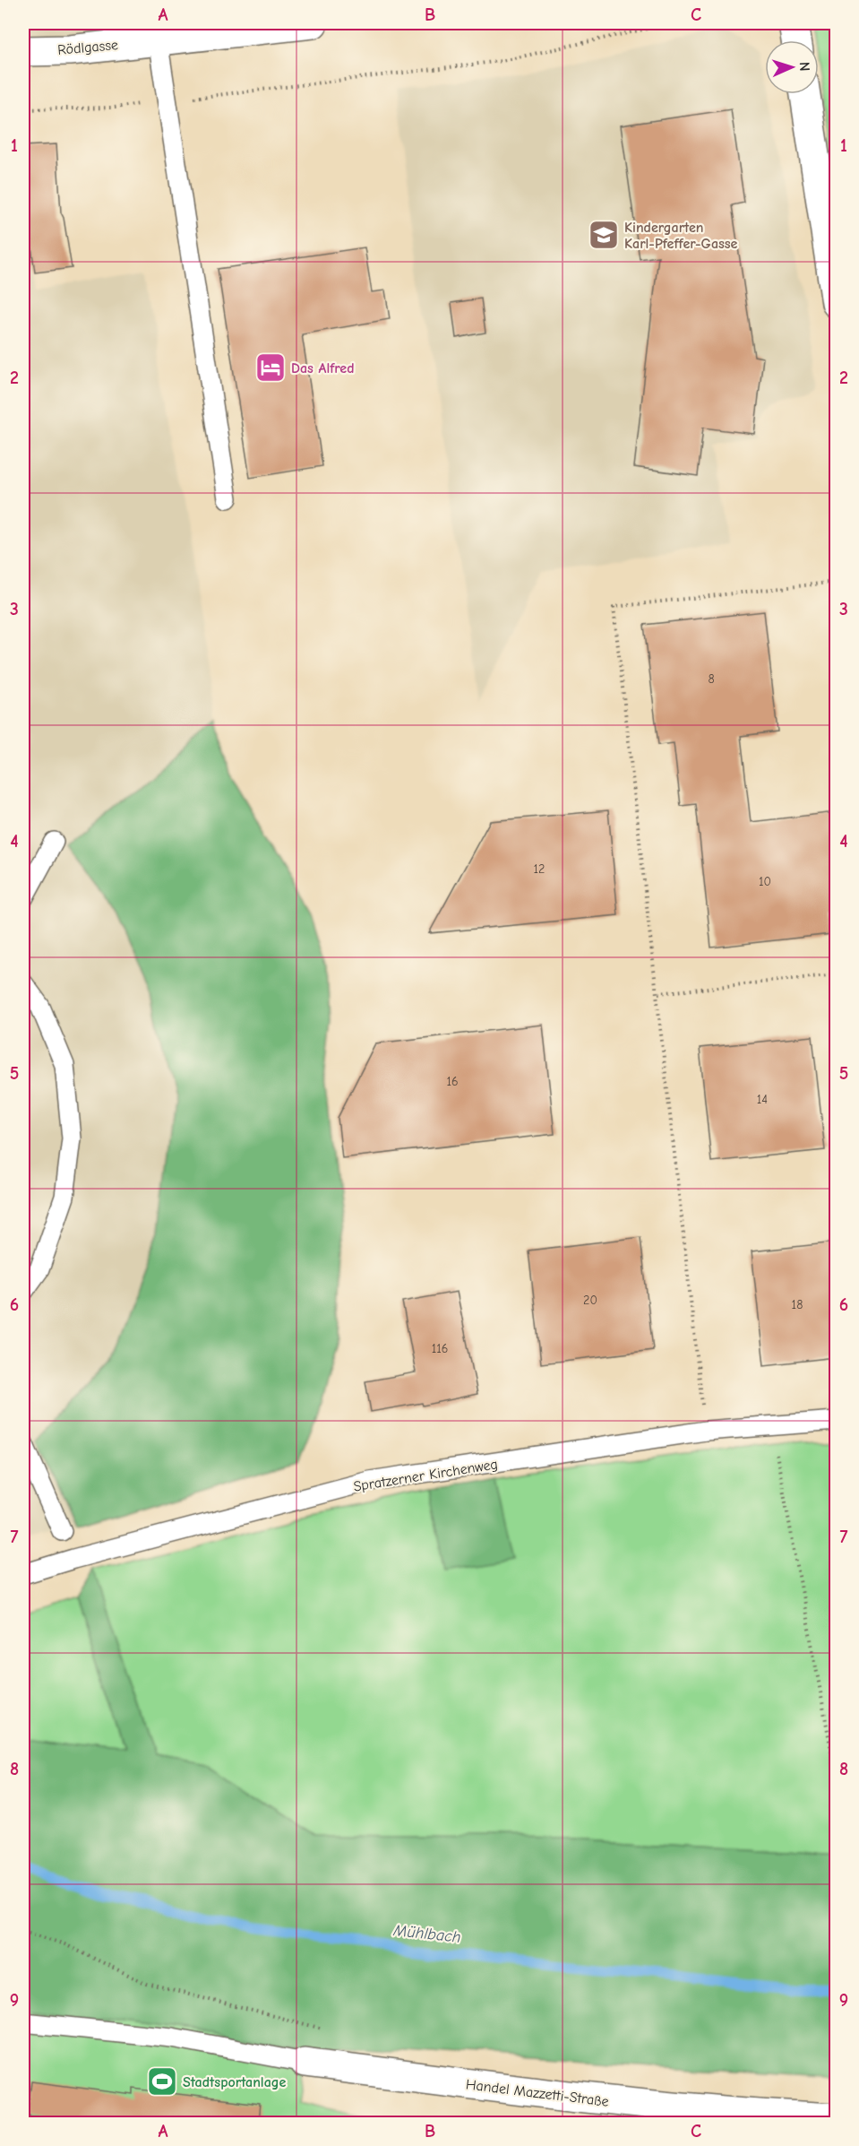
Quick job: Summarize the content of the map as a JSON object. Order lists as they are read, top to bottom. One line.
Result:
{"streets":{"street":["Rödlgasse","Handel Mazzetti-Straße"],"lane":["Spratzerner Kirchenweg"]},"water":["Mühlbach"],"places":{"school or university":["Kindergarten Karl-Pfeffer-Gasse"],"hotel":["Das Alfred"],"sports":["Stadtsportanlage"]},"house_numbers":["8","12","10","16","14","20","18","116"],"north":"right","grid":{"columns":["A","B","C"],"rows":["1","2","3","4","5","6","7","8","9"]}}
